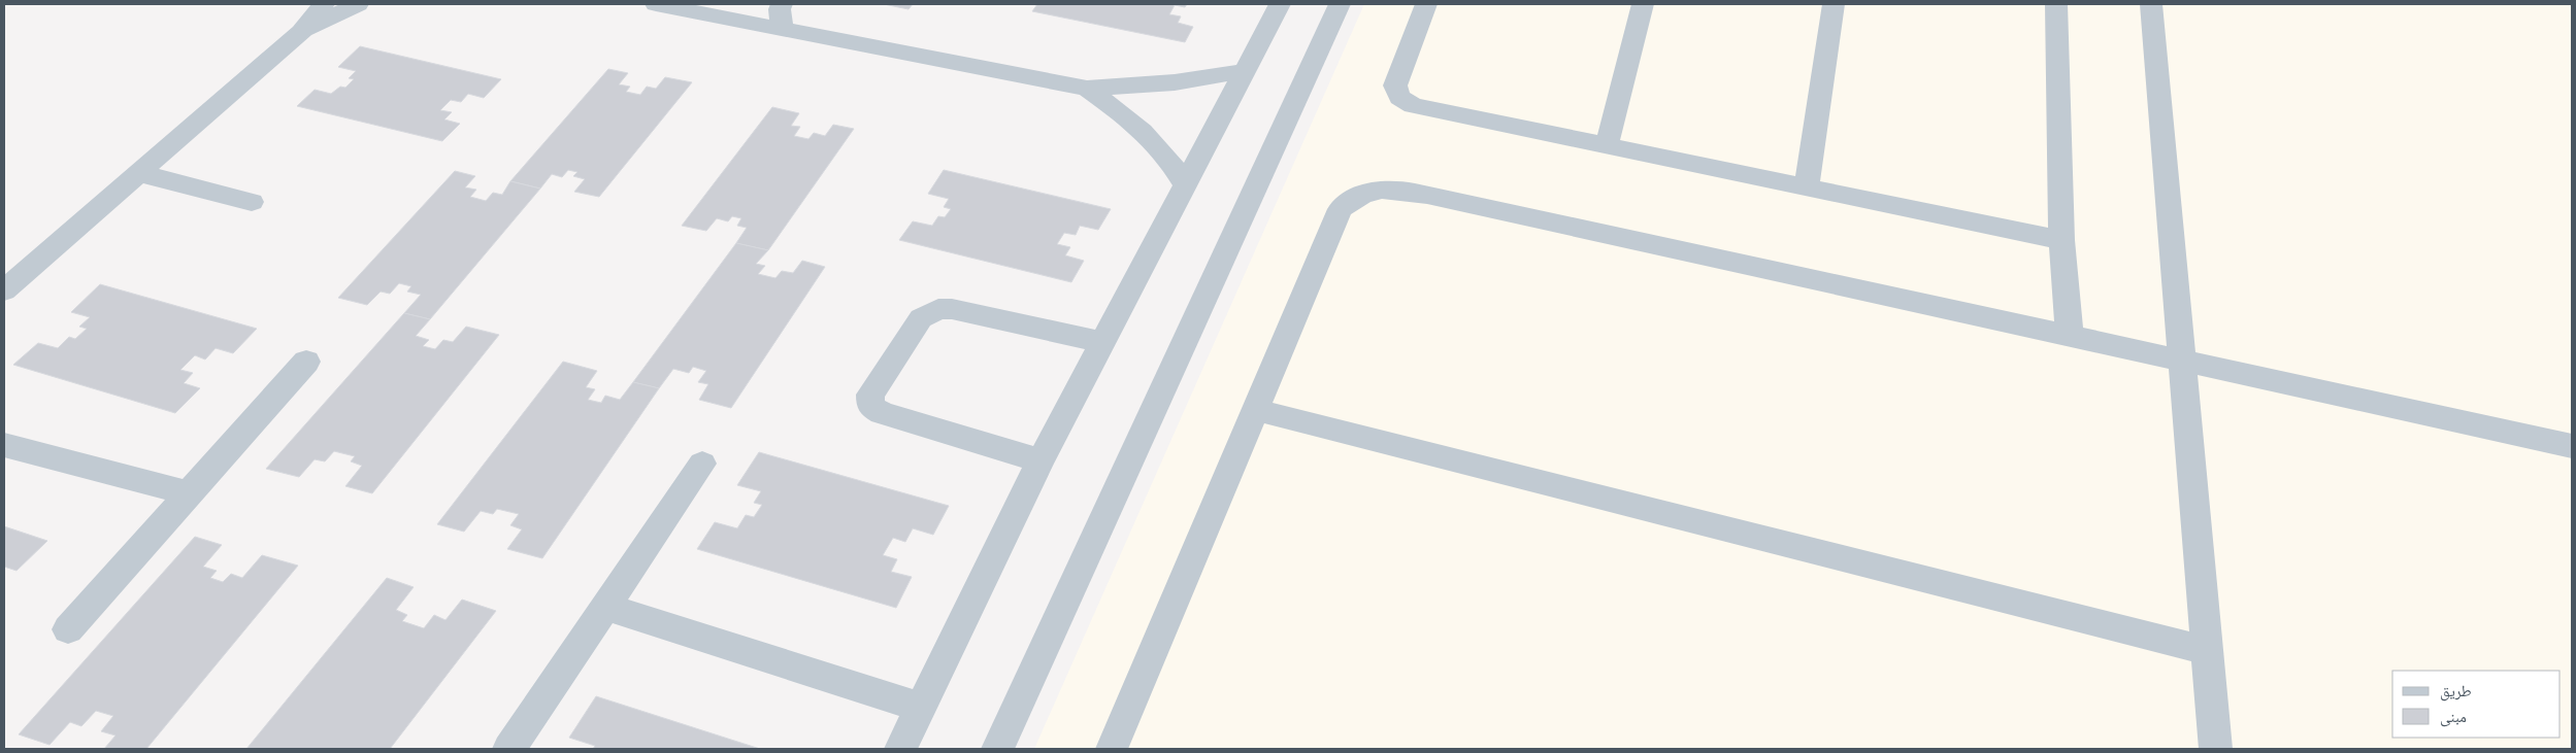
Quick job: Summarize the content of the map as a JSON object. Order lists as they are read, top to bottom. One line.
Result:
{"legend":["طريق","مبنى"]}
